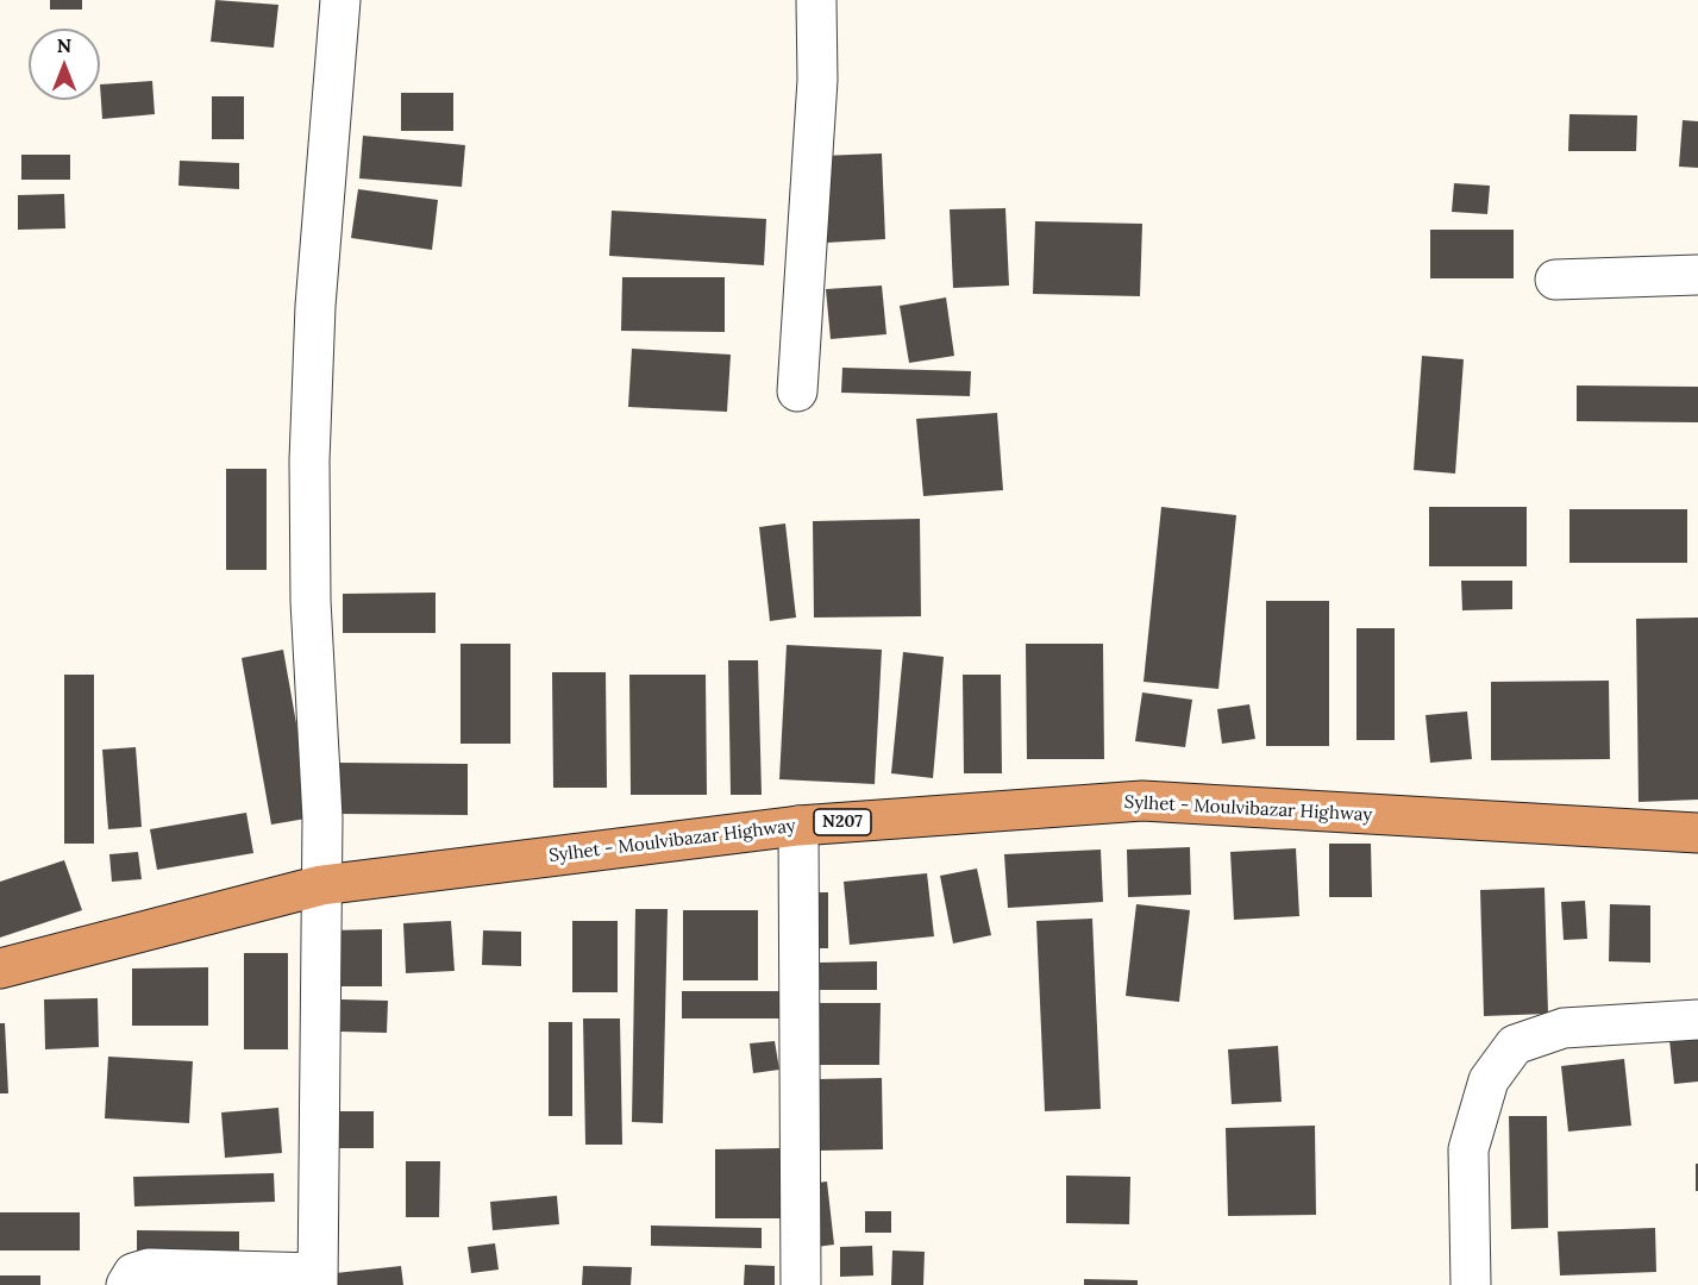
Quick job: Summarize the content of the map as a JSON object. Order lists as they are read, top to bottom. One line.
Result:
{"streets":{"highway":["Sylhet - Moulvibazar Highway","N207"]},"north":"top"}
